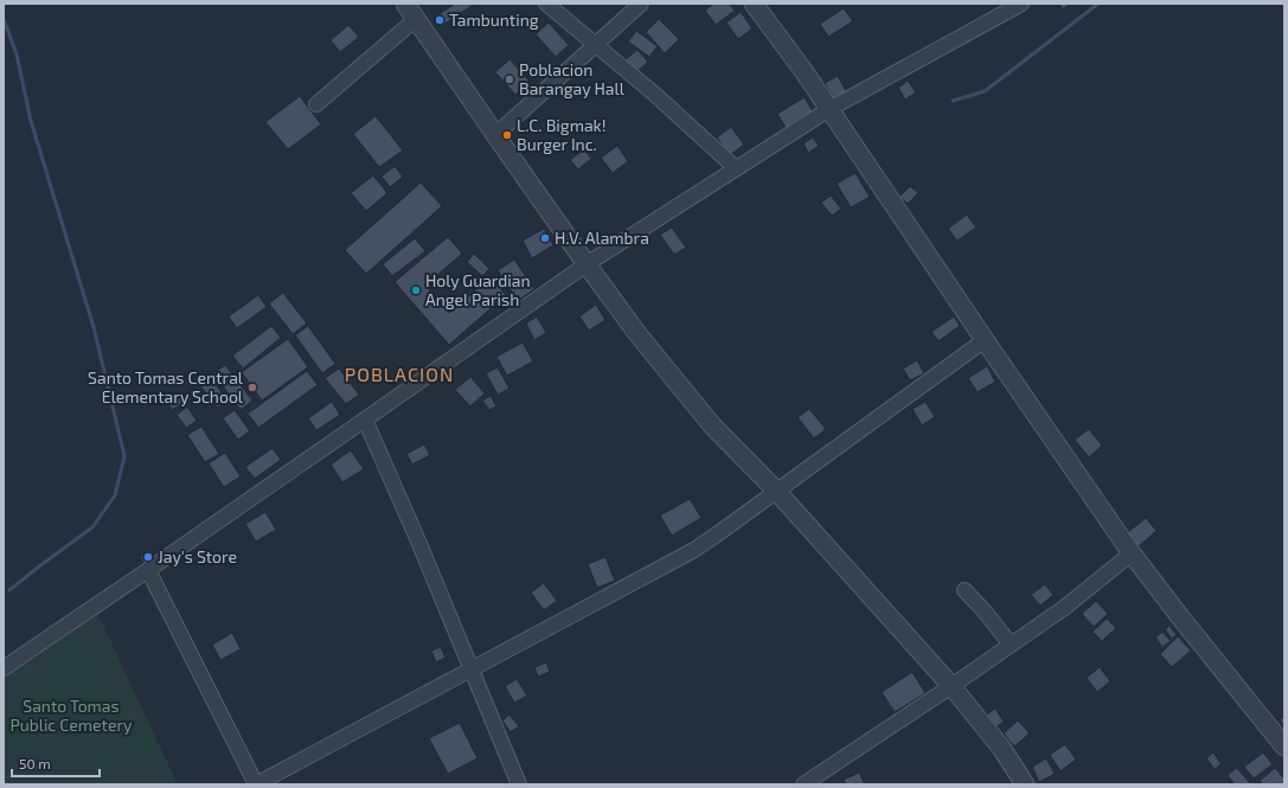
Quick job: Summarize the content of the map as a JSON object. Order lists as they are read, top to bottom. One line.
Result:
{"districts":["POBLACION"],"parks":["Santo Tomas Public Cemetery"],"places":["Tambunting","Poblacion Barangay Hall","L.C. Bigmak! Burger Inc.","H.V. Alambra","Holy Guardian Angel Parish","Santo Tomas Central Elementary School","Jay's Store"],"scale_bar":"50 m"}
